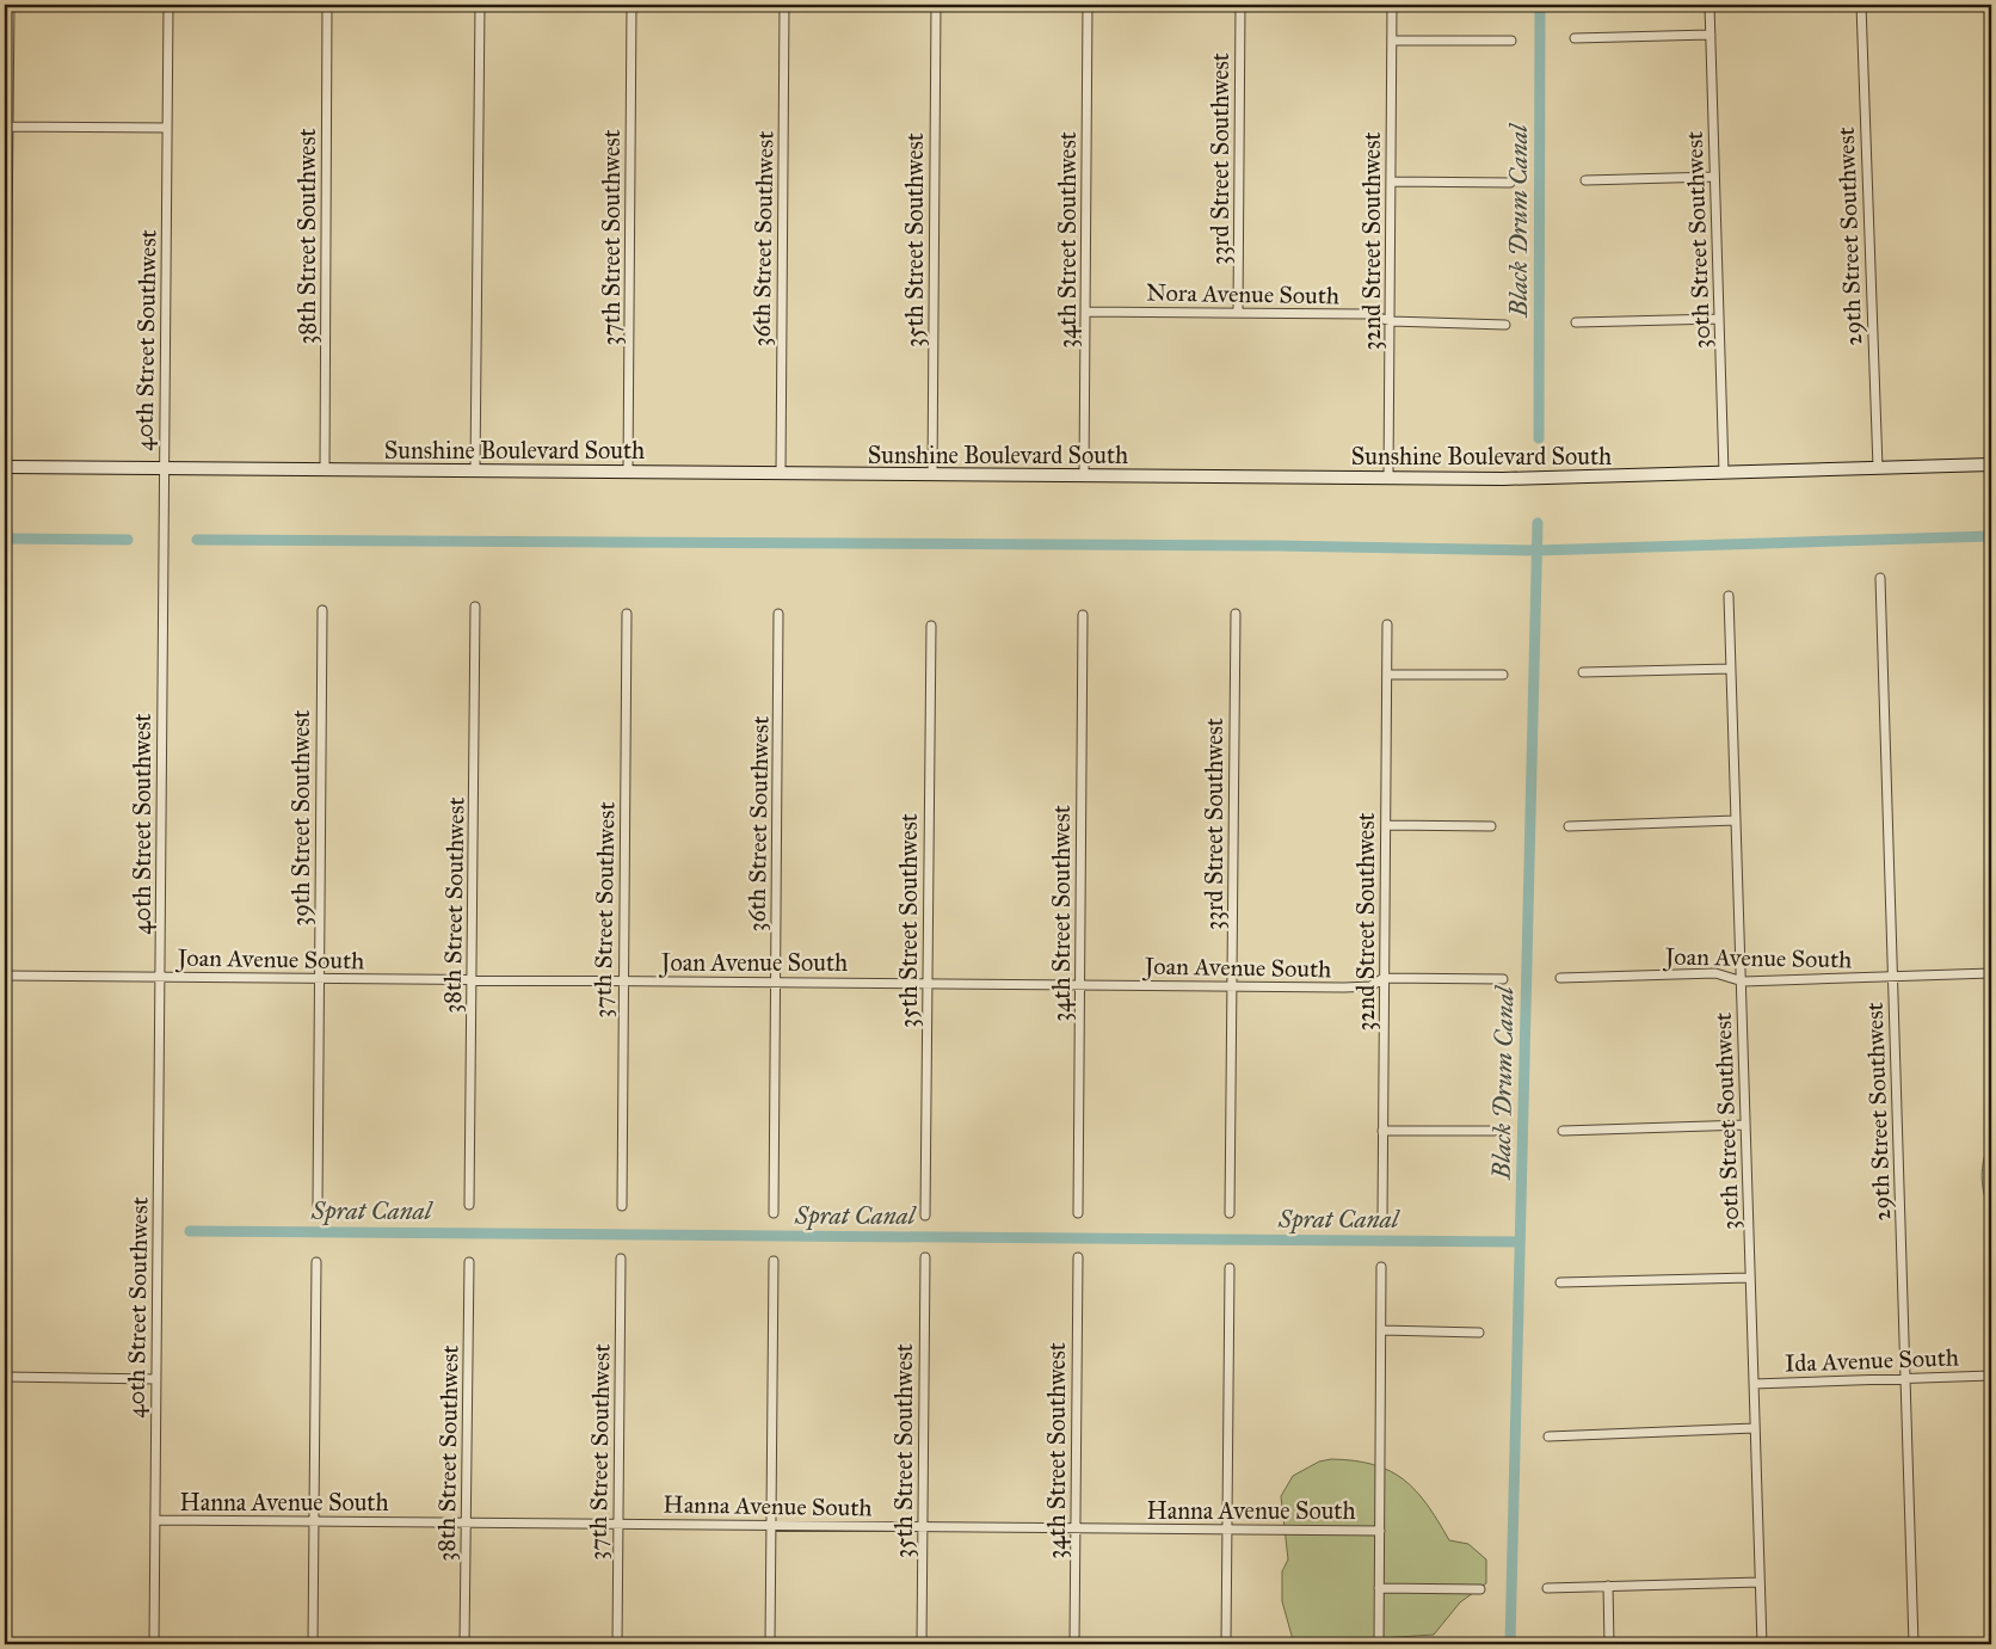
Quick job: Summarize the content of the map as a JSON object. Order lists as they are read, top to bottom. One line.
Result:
{"streets":{"street":["33rd Street Southwest","38th Street Southwest","29th Street Southwest","37th Street Southwest","36th Street Southwest","35th Street Southwest","34th Street Southwest","30th Street Southwest","32nd Street Southwest","Nora Avenue South","40th Street Southwest","Sunshine Boulevard South","39th Street Southwest","Joan Avenue South","Ida Avenue South","Hanna Avenue South"]},"crossings":[["33rd Street Southwest","Nora Avenue South"],["33rd Street Southwest","Joan Avenue South"],["38th Street Southwest","Sunshine Boulevard South"],["38th Street Southwest","Joan Avenue South"],["38th Street Southwest","Hanna Avenue South"],["29th Street Southwest","Sunshine Boulevard South"],["29th Street Southwest","Joan Avenue South"],["29th Street Southwest","Ida Avenue South"],["37th Street Southwest","Sunshine Boulevard South"],["37th Street Southwest","Joan Avenue South"],["37th Street Southwest","Hanna Avenue South"],["36th Street Southwest","Sunshine Boulevard South"],["36th Street Southwest","Joan Avenue South"],["35th Street Southwest","Sunshine Boulevard South"],["35th Street Southwest","Joan Avenue South"],["35th Street Southwest","Hanna Avenue South"],["34th Street Southwest","Nora Avenue South"],["34th Street Southwest","Sunshine Boulevard South"],["34th Street Southwest","Joan Avenue South"],["34th Street Southwest","Hanna Avenue South"],["30th Street Southwest","Sunshine Boulevard South"],["30th Street Southwest","Joan Avenue South"],["30th Street Southwest","Ida Avenue South"],["32nd Street Southwest","Nora Avenue South"],["32nd Street Southwest","Sunshine Boulevard South"],["32nd Street Southwest","Joan Avenue South"],["40th Street Southwest","Sunshine Boulevard South"],["40th Street Southwest","Joan Avenue South"],["40th Street Southwest","Hanna Avenue South"],["39th Street Southwest","Joan Avenue South"]],"water":["Black Drum Canal","Sprat Canal"]}
